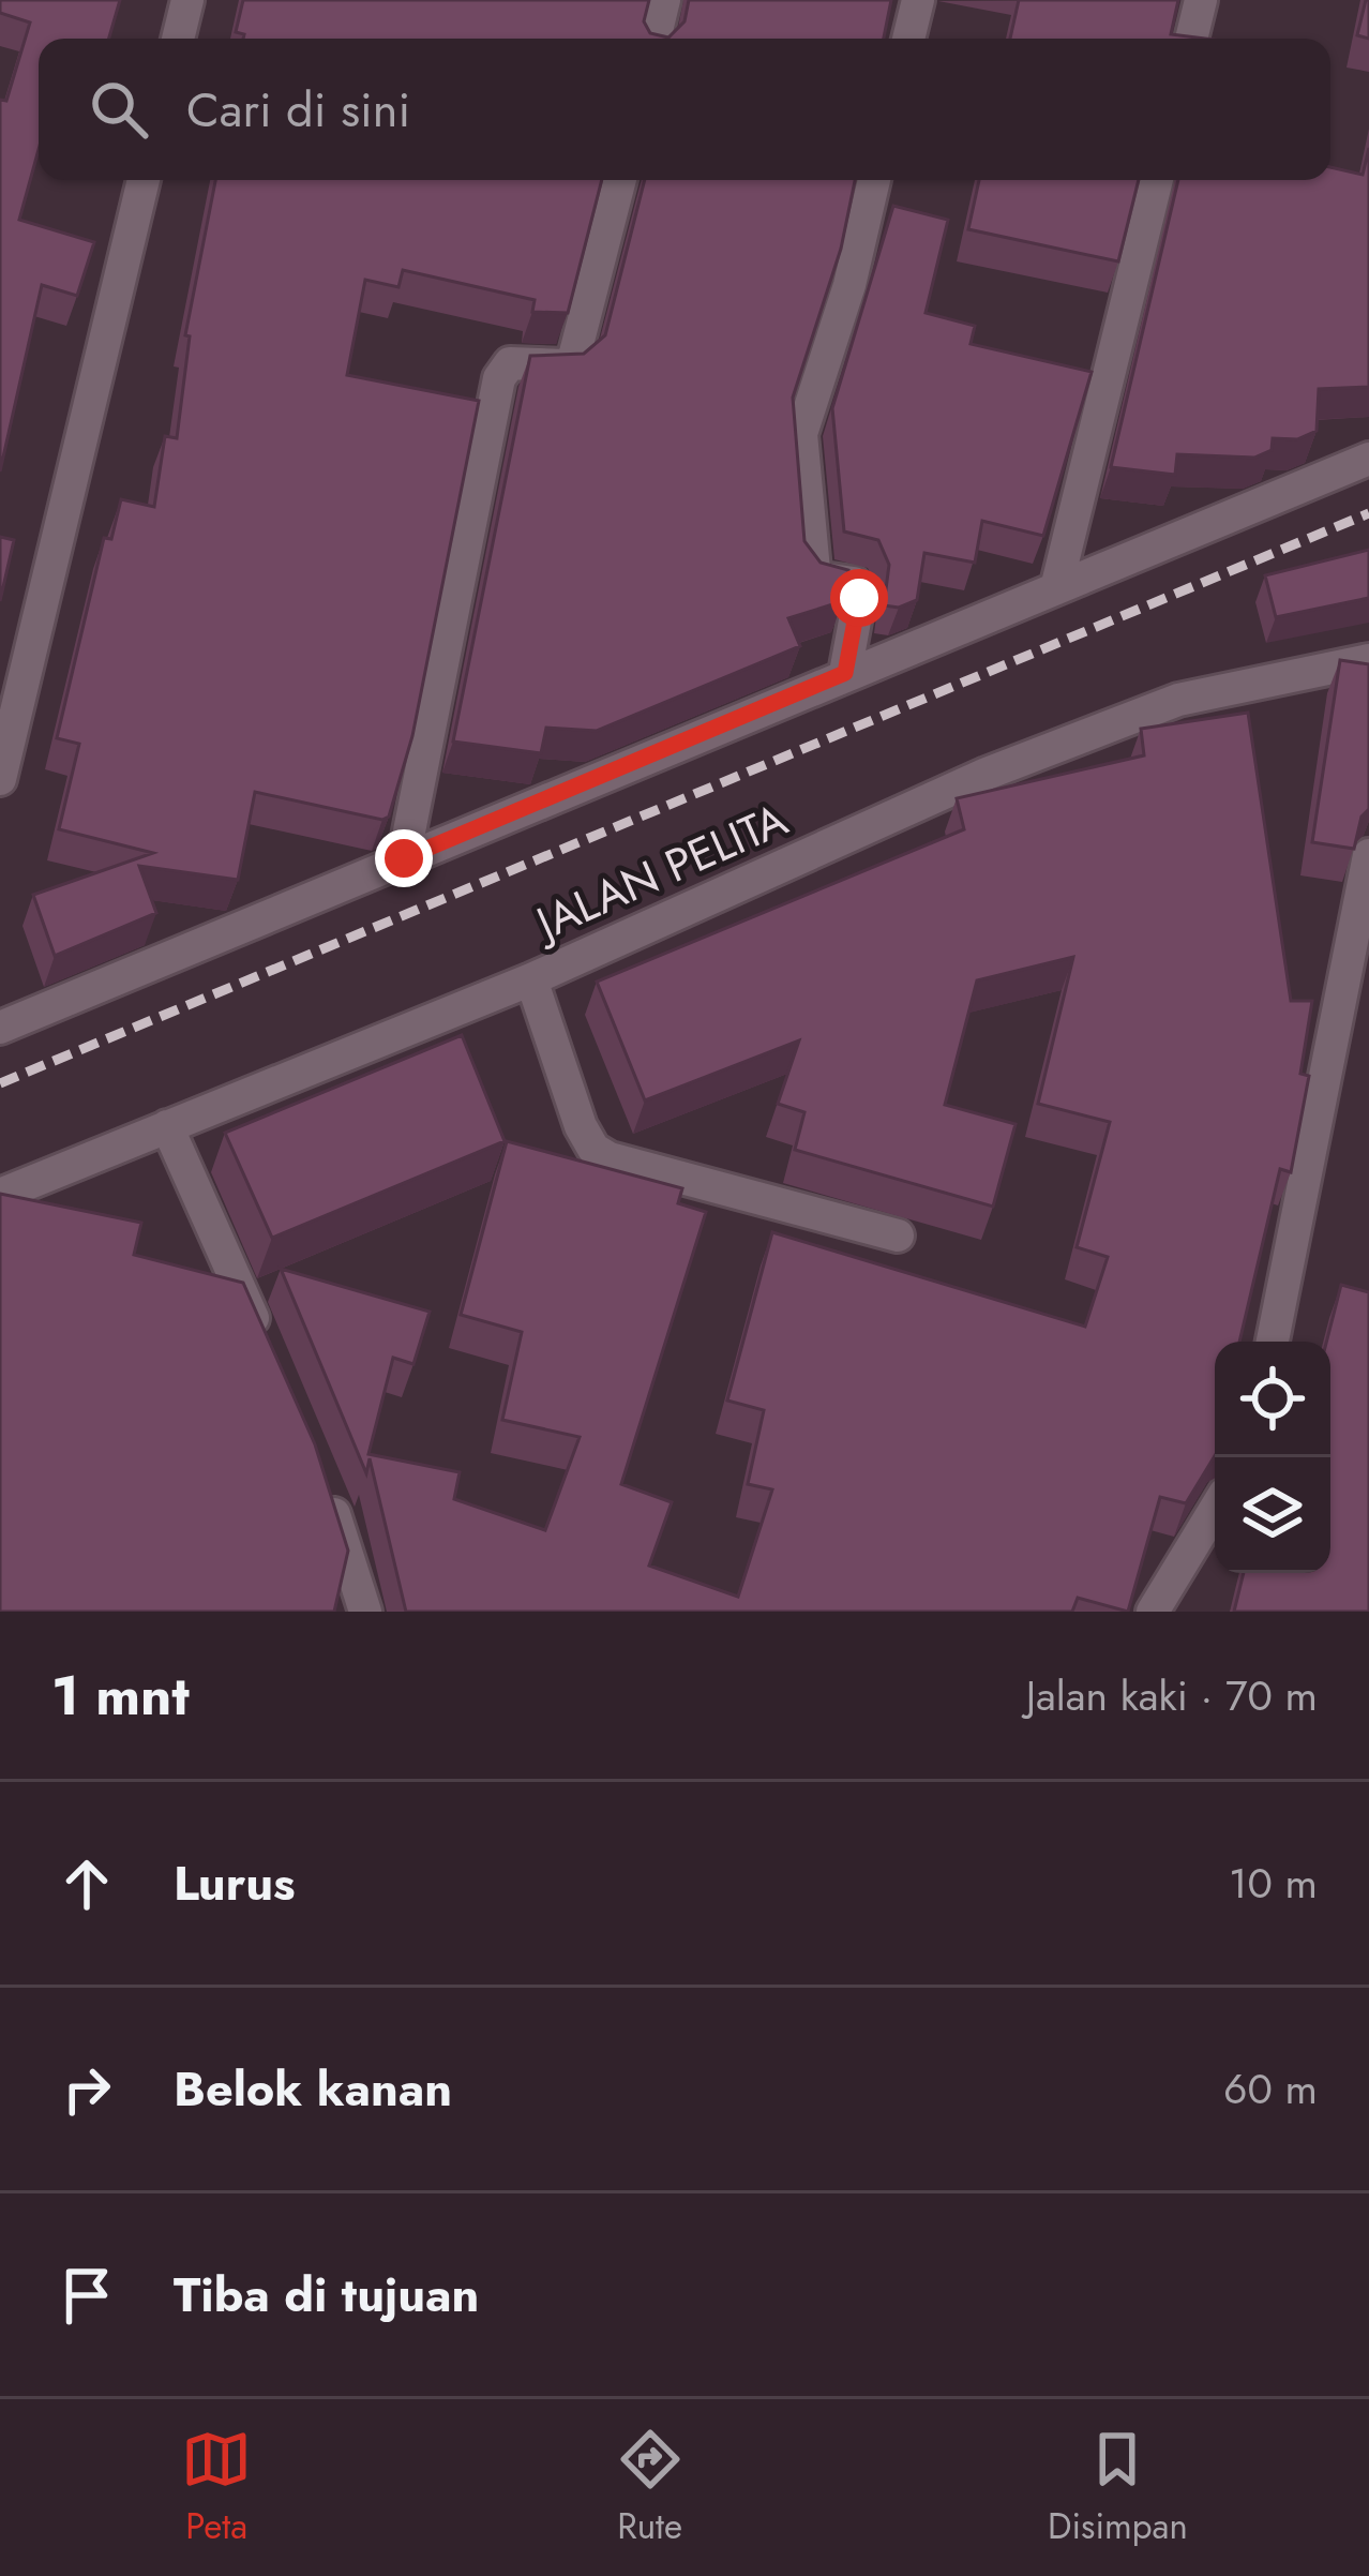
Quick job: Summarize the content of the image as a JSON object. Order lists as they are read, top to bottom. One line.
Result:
{"streets":{"street":["JALAN PELITA"]},"page":{"search":"Cari di sini","heading":["1 mnt","Jalan kaki · 70 m"],"list":[["Lurus","10 m"],["Belok kanan","60 m"],"Tiba di tujuan"],"nav":["Peta","Rute","Disimpan"]}}
